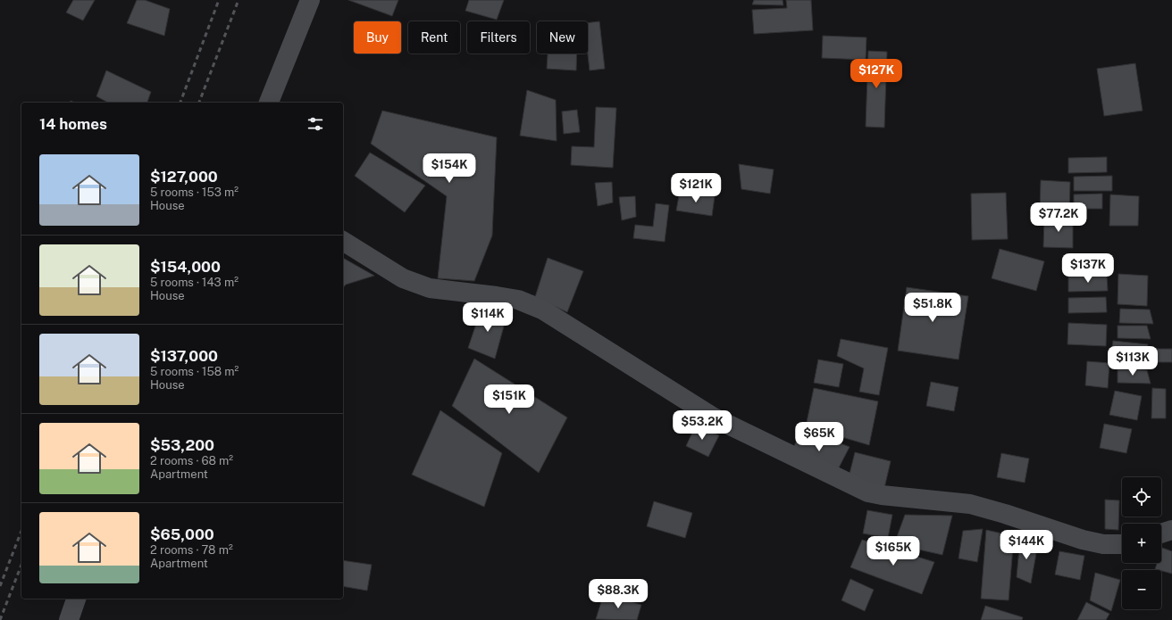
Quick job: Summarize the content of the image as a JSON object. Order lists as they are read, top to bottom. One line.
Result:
{"page":{"chip":["Buy","Rent","Filters","New"],"price":["$127K","$154K","$121K","$77.2K","$137K","$51.8K","$114K","$113K","$151K","$53.2K","$65K","$144K","$165K","$88.3K"],"heading":"14 homes","list":[{"name":"$127,000","note":"5 rooms · 153 m² · House"},{"name":"$154,000","note":"5 rooms · 143 m² · House"},{"name":"$137,000","note":"5 rooms · 158 m² · House"},{"name":"$53,200","note":"2 rooms · 68 m² · Apartment"},{"name":"$65,000","note":"2 rooms · 78 m² · Apartment"}],"map_buttons":["+","−"]}}
